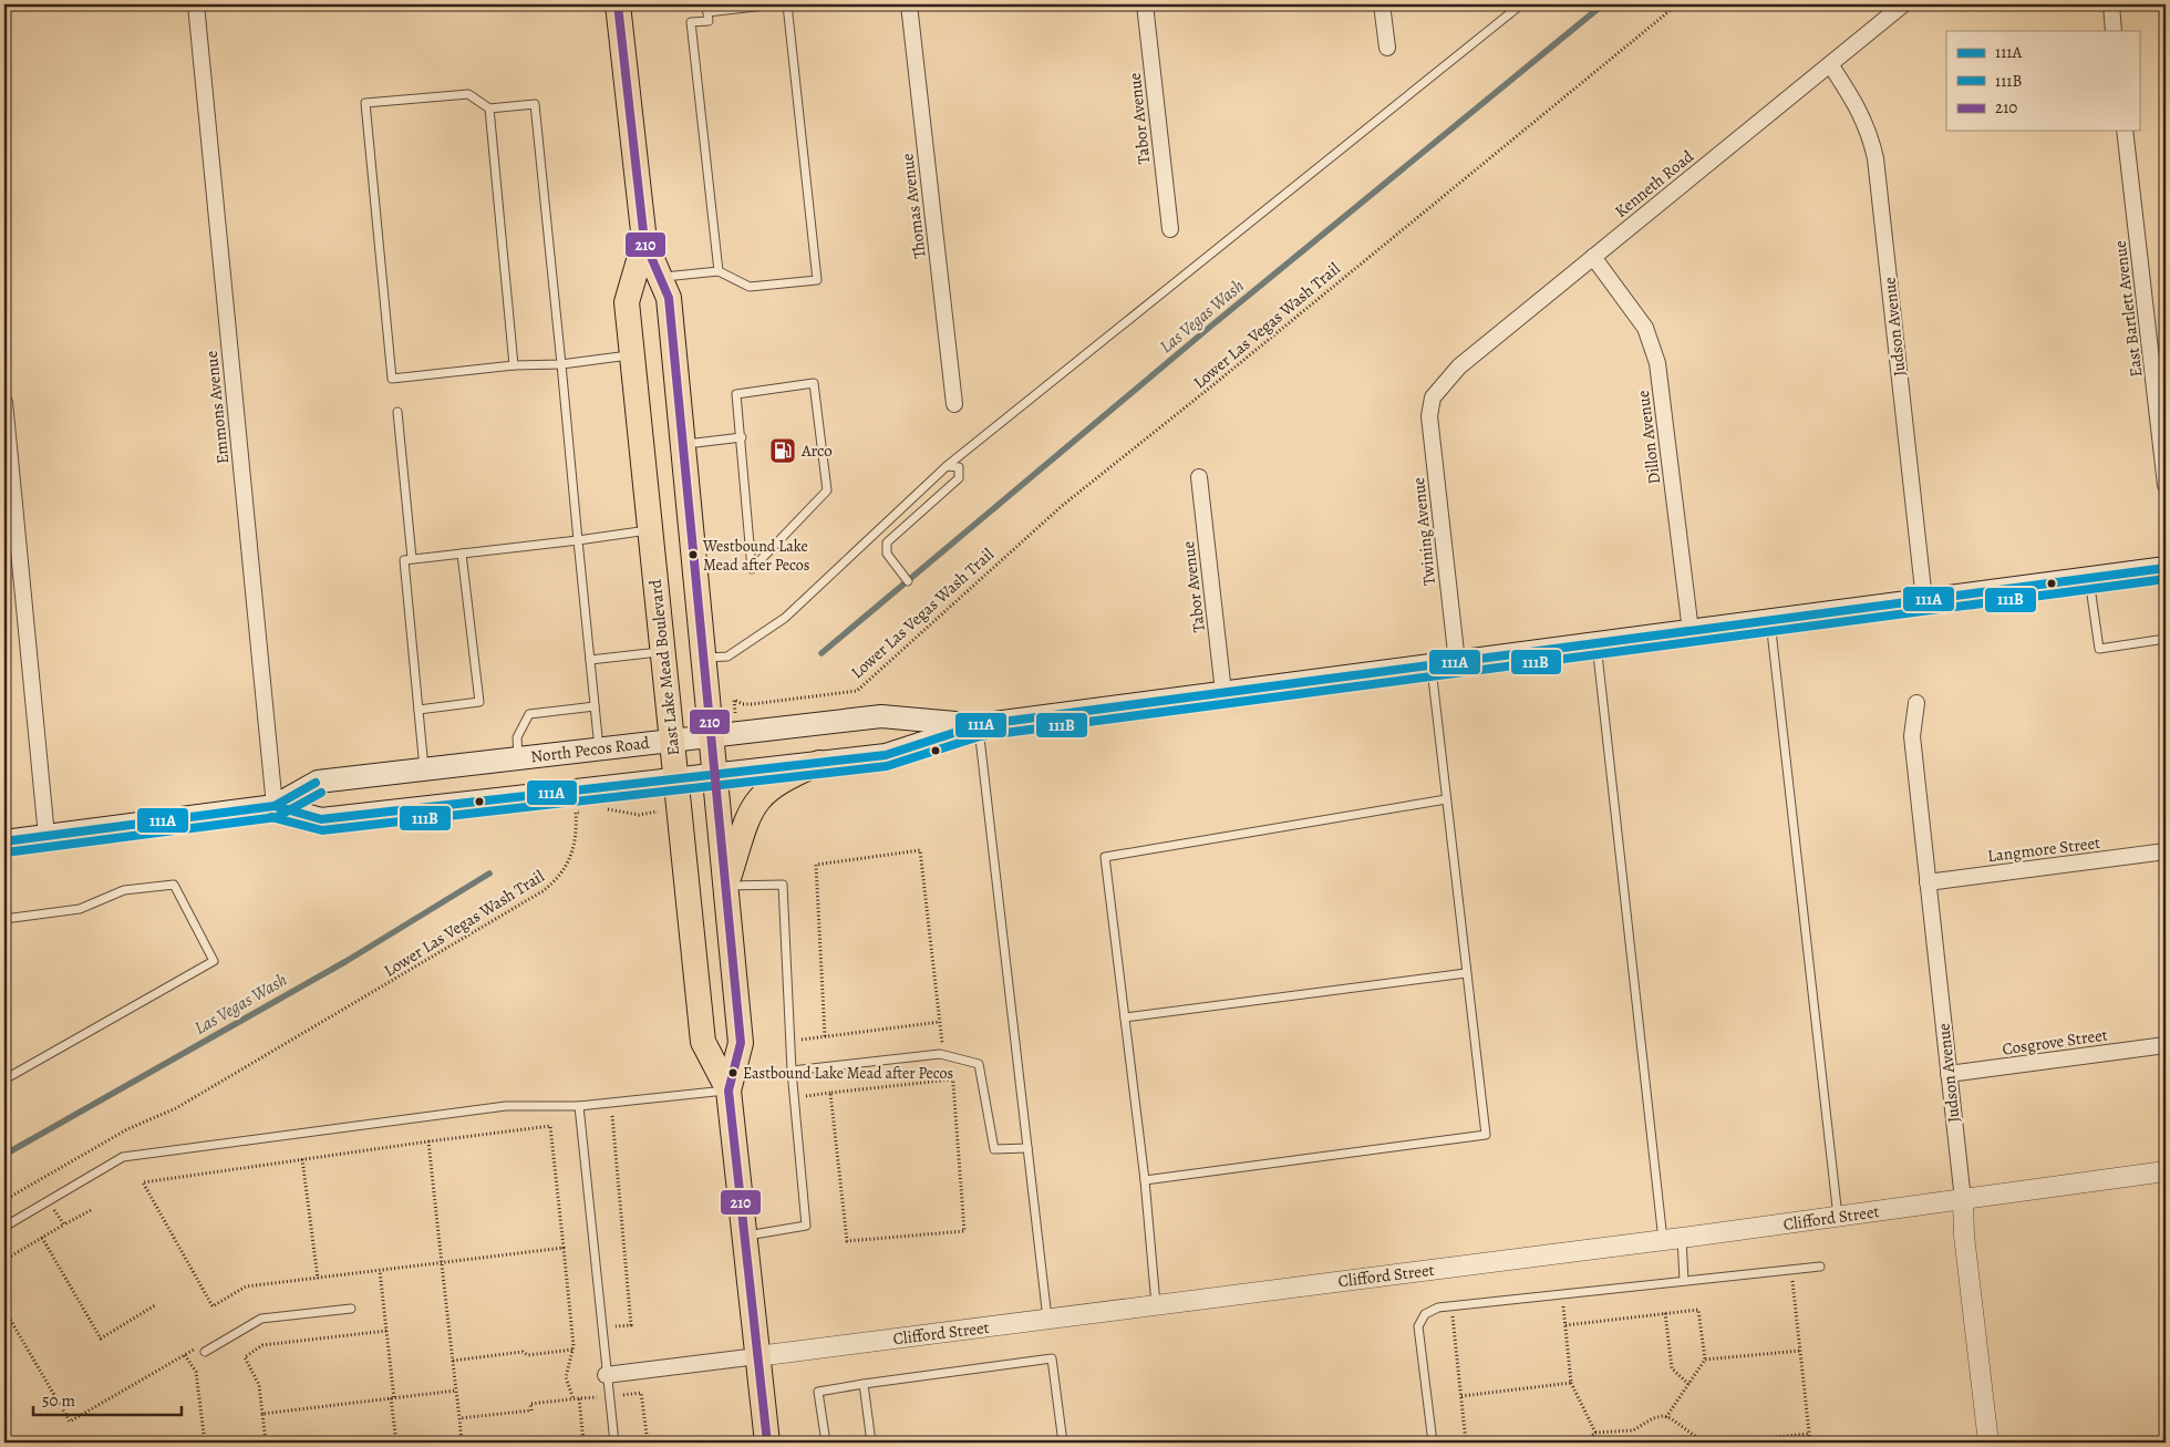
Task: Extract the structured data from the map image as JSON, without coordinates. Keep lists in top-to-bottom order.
{
  "streets": {
    "main road": ["East Lake Mead Boulevard", "North Pecos Road"],
    "street": [
      "Tabor Avenue",
      "Kenneth Road",
      "Thomas Avenue",
      "East Bartlett Avenue",
      "Judson Avenue",
      "Emmons Avenue",
      "Dillon Avenue",
      "Twining Avenue",
      "Langmore Street",
      "Cosgrove Street",
      "Clifford Street"
    ],
    "path": ["Lower Las Vegas Wash Trail"]
  },
  "crossings": [
    ["Tabor Avenue", "North Pecos Road"],
    ["Kenneth Road", "Judson Avenue"],
    ["Kenneth Road", "Dillon Avenue"],
    ["Kenneth Road", "Twining Avenue"],
    ["Lower Las Vegas Wash Trail", "North Pecos Road"],
    ["Judson Avenue", "North Pecos Road"],
    ["Judson Avenue", "Langmore Street"],
    ["Judson Avenue", "Cosgrove Street"],
    ["Judson Avenue", "Clifford Street"],
    ["Emmons Avenue", "North Pecos Road"],
    ["Dillon Avenue", "North Pecos Road"],
    ["Twining Avenue", "North Pecos Road"],
    ["East Lake Mead Boulevard", "North Pecos Road"],
    ["East Lake Mead Boulevard", "Clifford Street"]
  ],
  "water": ["Las Vegas Wash"],
  "places": {
    "fuel station": ["Arco"],
    "other": ["Westbound Lake Mead after Pecos", "Eastbound Lake Mead after Pecos"]
  },
  "lines": ["transit line 210", "transit line 111A", "transit line 111B"],
  "legend": ["111A", "111B", "210"],
  "scale_bar": "50 m"
}
